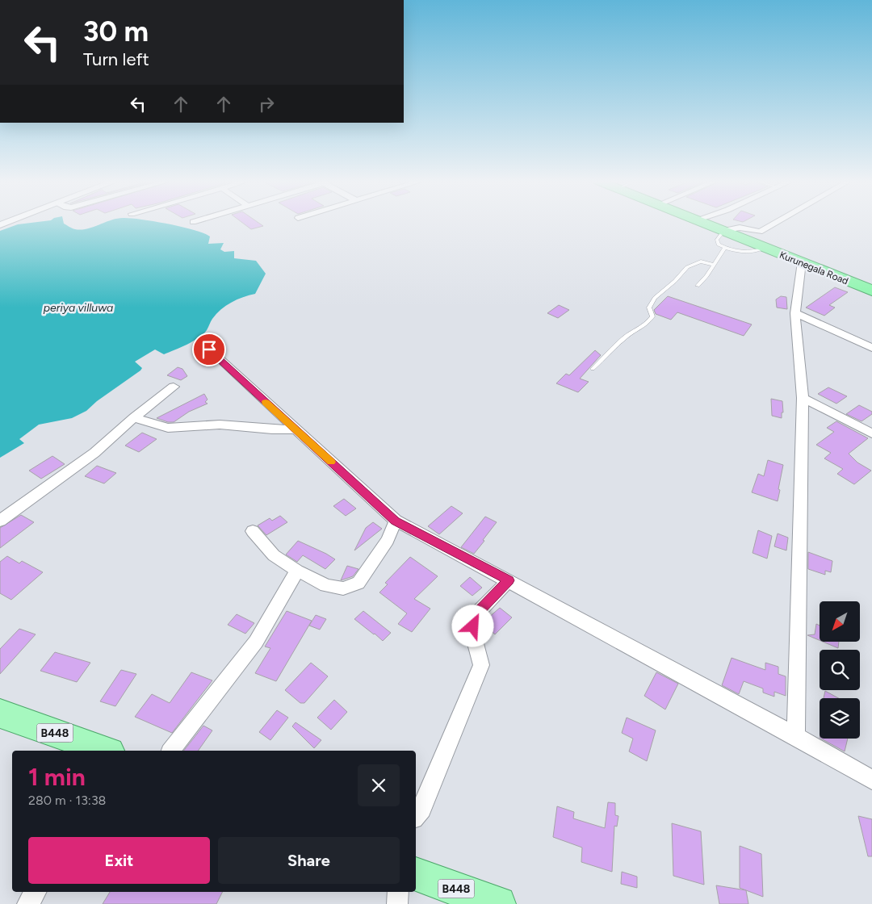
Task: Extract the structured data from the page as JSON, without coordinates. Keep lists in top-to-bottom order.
{
  "streets": {
    "highway": ["Kurunegala Road"],
    "main road": ["B448"]
  },
  "water": ["periya villuwa"],
  "north": "bottom left",
  "page": {
    "turn": ["30 m", "Turn left"],
    "heading": ["1 min", "280 m · 13:38"],
    "buttons": ["Exit", "Share"]
  }
}
